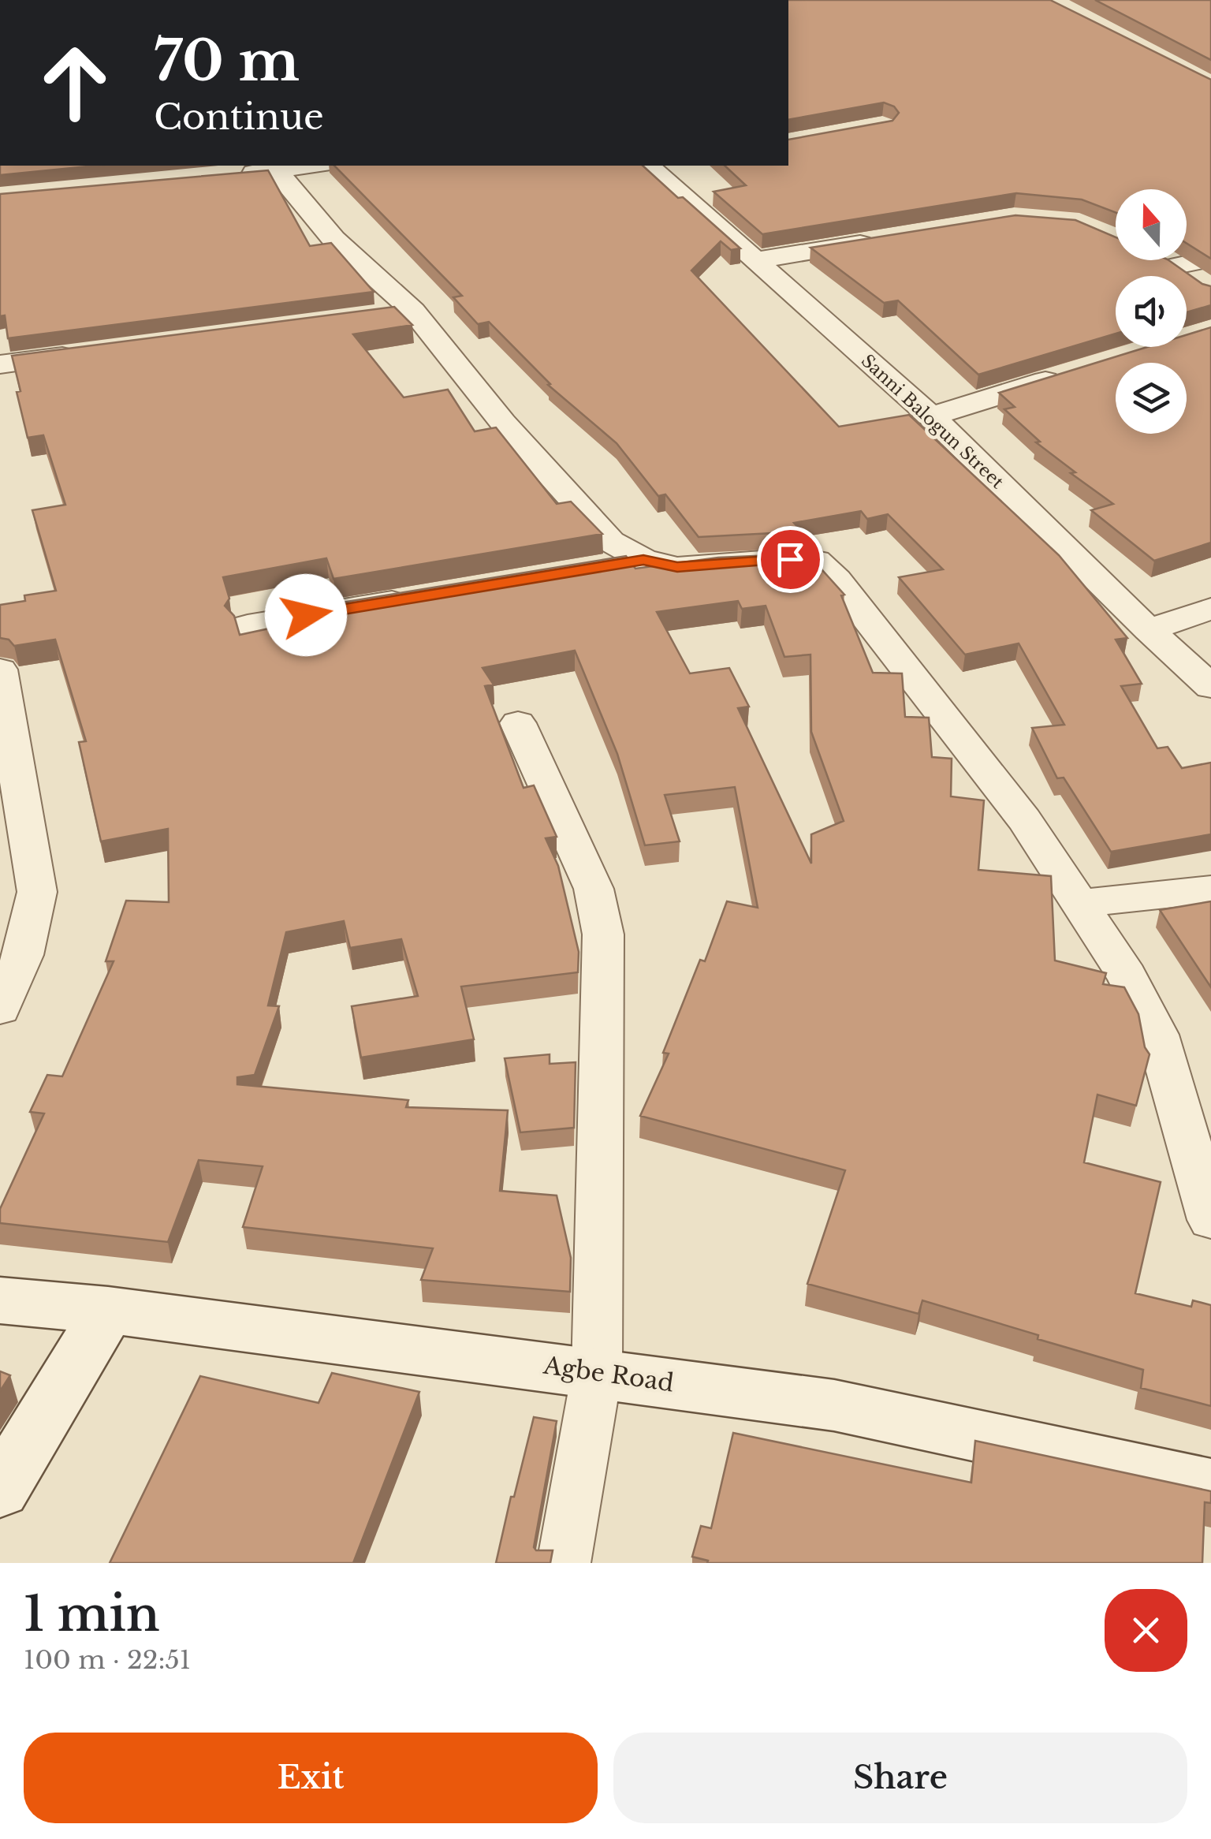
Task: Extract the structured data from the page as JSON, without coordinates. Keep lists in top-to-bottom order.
{
  "streets": {
    "street": ["Sanni Balogun Street", "Agbe Road"]
  },
  "north": "top",
  "page": {
    "turn": ["70 m", "Continue"],
    "heading": ["1 min", "100 m · 22:51"],
    "buttons": ["Exit", "Share"]
  }
}
